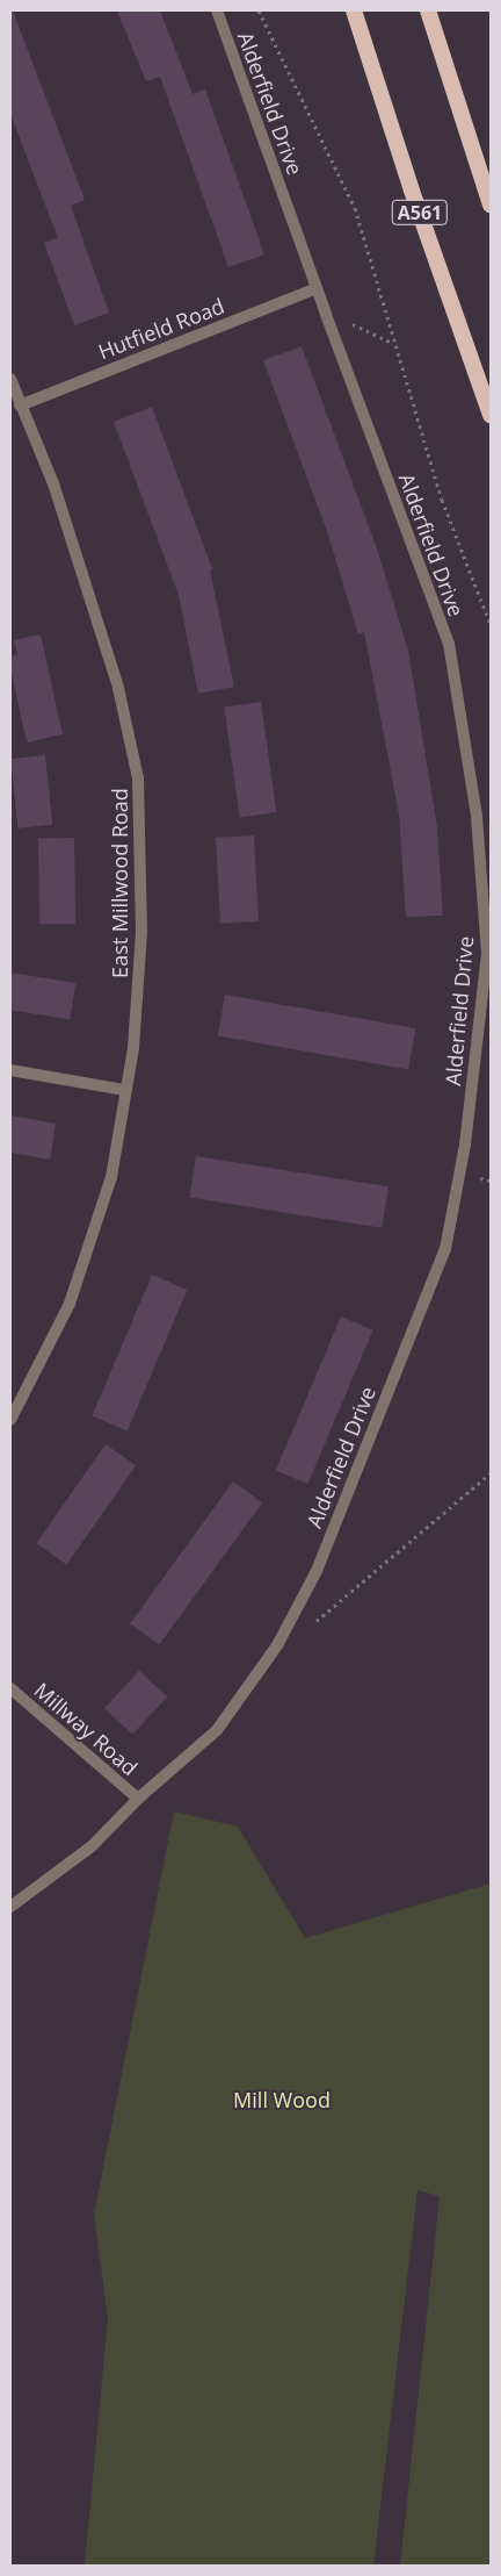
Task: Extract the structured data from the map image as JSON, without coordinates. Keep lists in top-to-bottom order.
{
  "streets": {
    "highway": ["A561"],
    "street": [
      "Alderfield Drive",
      "Hutfield Road",
      "East Millwood Road",
      "Millway Road"
    ]
  },
  "crossings": [
    ["Alderfield Drive", "Hutfield Road"],
    ["Alderfield Drive", "Millway Road"],
    ["Hutfield Road", "East Millwood Road"]
  ],
  "parks": ["Mill Wood"]
}
